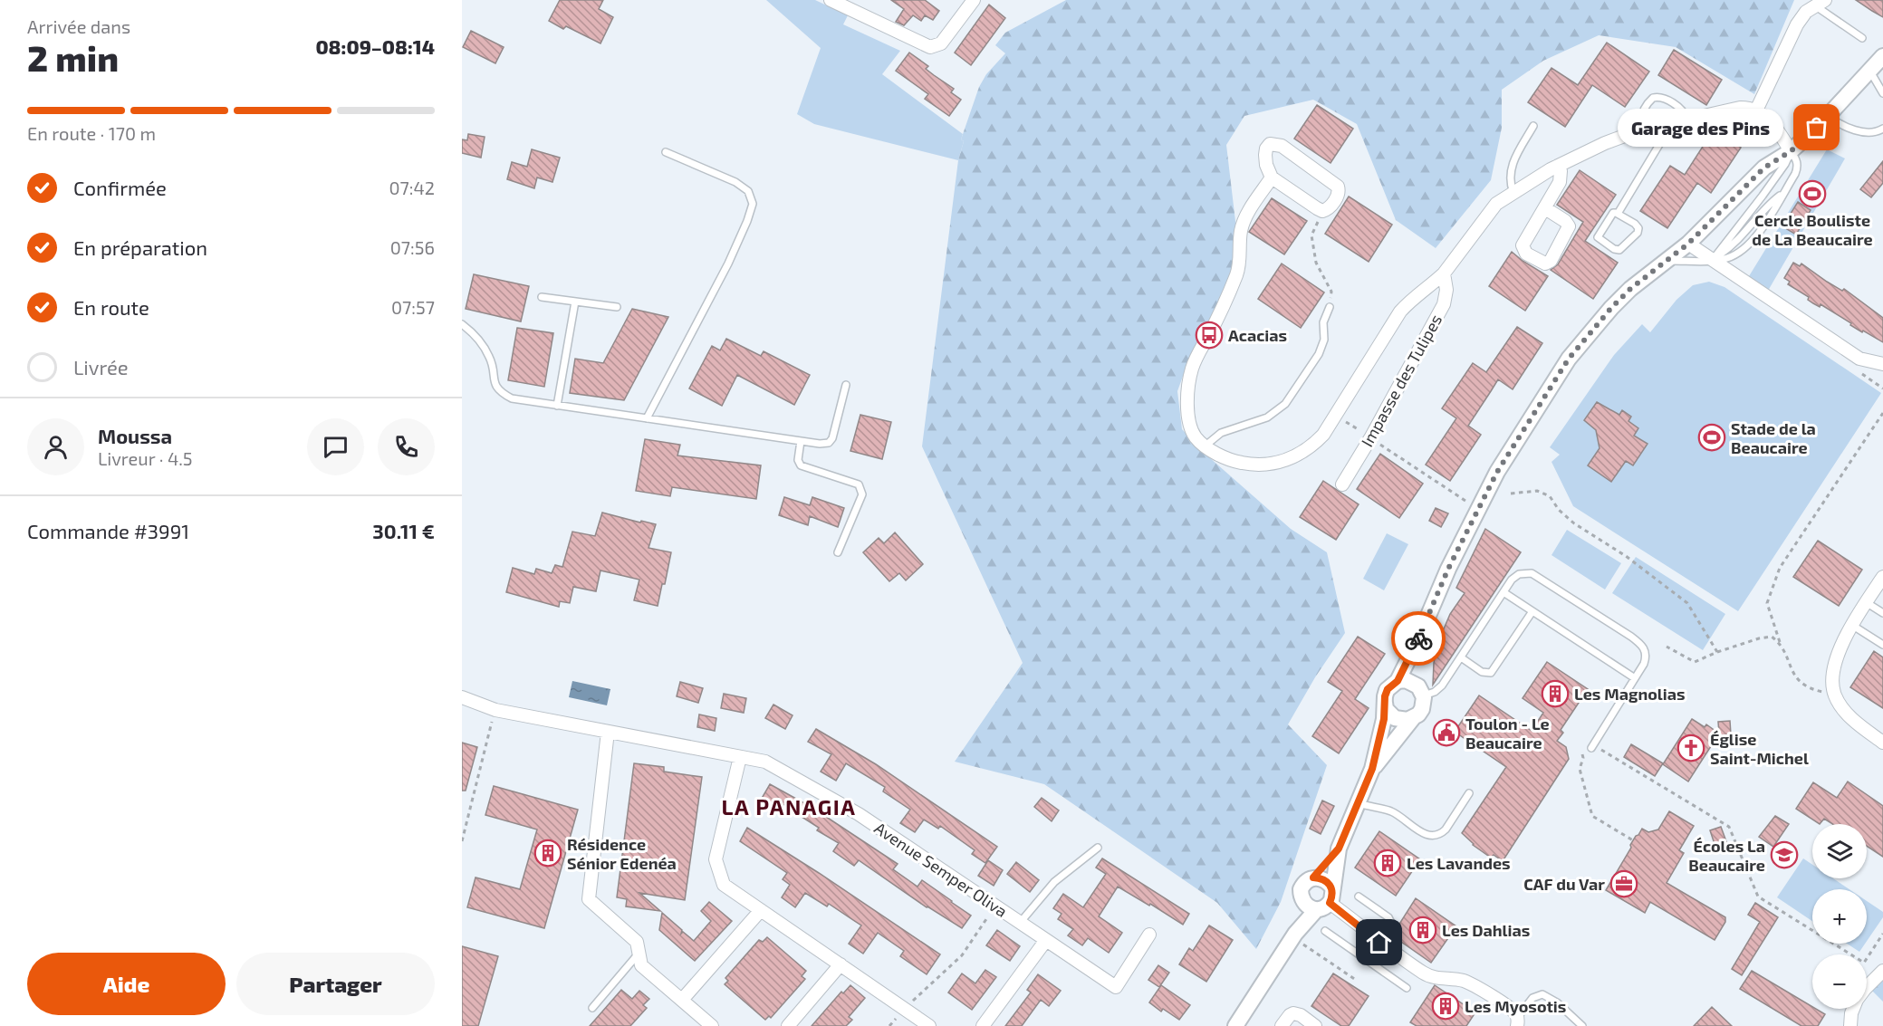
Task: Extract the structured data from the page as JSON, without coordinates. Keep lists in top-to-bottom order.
{
  "streets": {
    "street": ["Impasse des Tulipes", "Avenue Semper Oliva"]
  },
  "districts": ["LA PANAGIA"],
  "places": {
    "other": ["Garage des Pins"],
    "sports": ["Cercle Bouliste de La Beaucaire", "Stade de la Beaucaire"],
    "bus stop": ["Acacias"],
    "building": [
      "Les Magnolias",
      "Résidence Sénior Edenéa",
      "Les Lavandes",
      "Les Dahlias",
      "Les Myosotis"
    ],
    "public building": ["Toulon - Le Beaucaire"],
    "church": ["Église Saint-Michel"],
    "school or university": ["Écoles La Beaucaire"],
    "office": ["CAF du Var"]
  },
  "page": {
    "heading": ["2 min", "Arrivée dans", "08:09–08:14"],
    "panel": [
      "Moussa",
      "Livreur · 4.5",
      "Commande #3991",
      "30.11 €"
    ],
    "bar": "En route · 170 m",
    "bubble": "Garage des Pins",
    "list": [
      ["Confirmée", "07:42"],
      ["En préparation", "07:56"],
      ["En route", "07:57"],
      "Livrée"
    ],
    "map_buttons": ["+", "−"],
    "buttons": ["Aide", "Partager"]
  }
}
